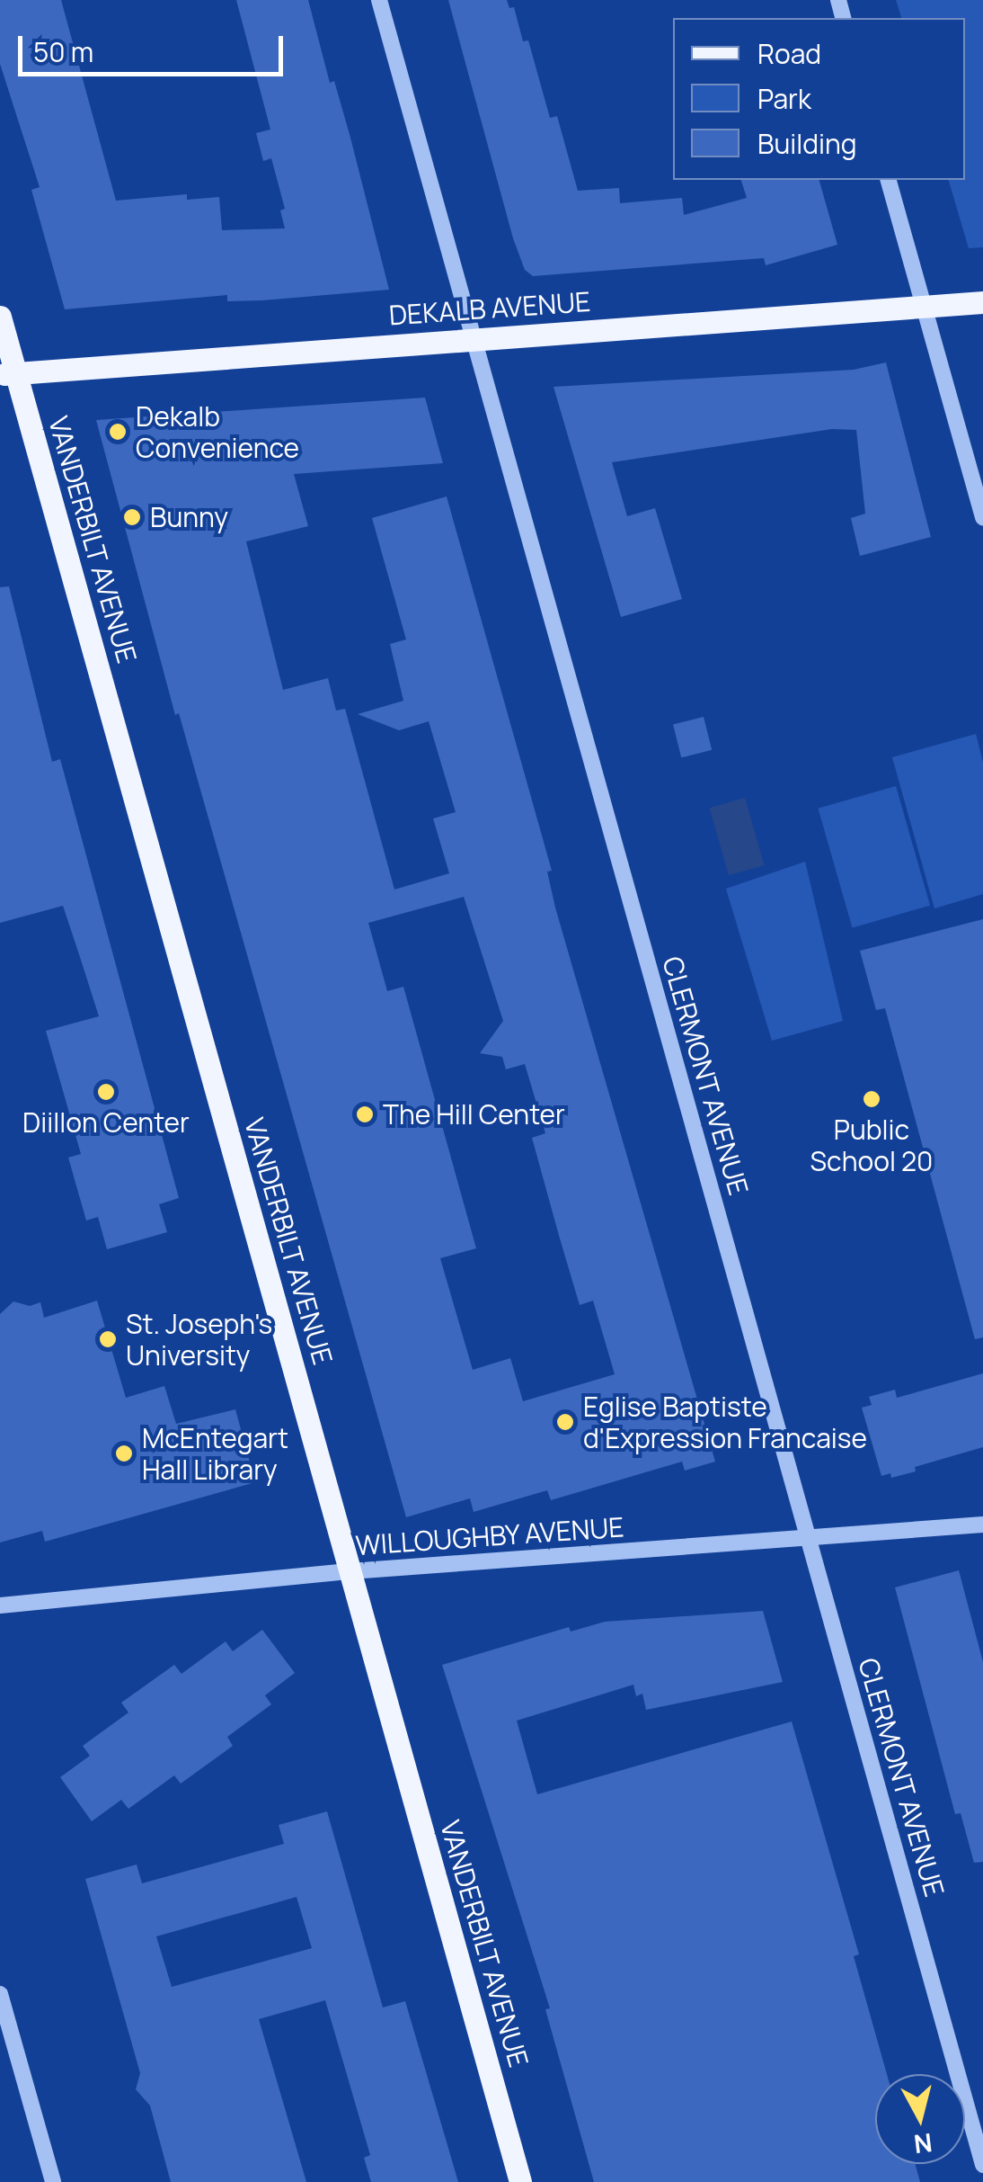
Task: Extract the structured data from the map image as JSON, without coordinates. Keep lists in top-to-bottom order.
{
  "streets": {
    "main road": ["DEKALB AVENUE", "VANDERBILT AVENUE"],
    "street": ["CLERMONT AVENUE", "WILLOUGHBY AVENUE"]
  },
  "crossings": [
    ["DEKALB AVENUE", "VANDERBILT AVENUE"],
    ["DEKALB AVENUE", "CLERMONT AVENUE"],
    ["VANDERBILT AVENUE", "WILLOUGHBY AVENUE"],
    ["CLERMONT AVENUE", "WILLOUGHBY AVENUE"]
  ],
  "places": [
    "Dekalb Convenience",
    "Bunny",
    "Diillon Center",
    "Public School 20",
    "The Hill Center",
    "St. Joseph's University",
    "Eglise Baptiste d'Expression Francaise",
    "McEntegart Hall Library"
  ],
  "legend": ["Road", "Park", "Building"],
  "scale_bar": "50 m",
  "north": "bottom"
}
